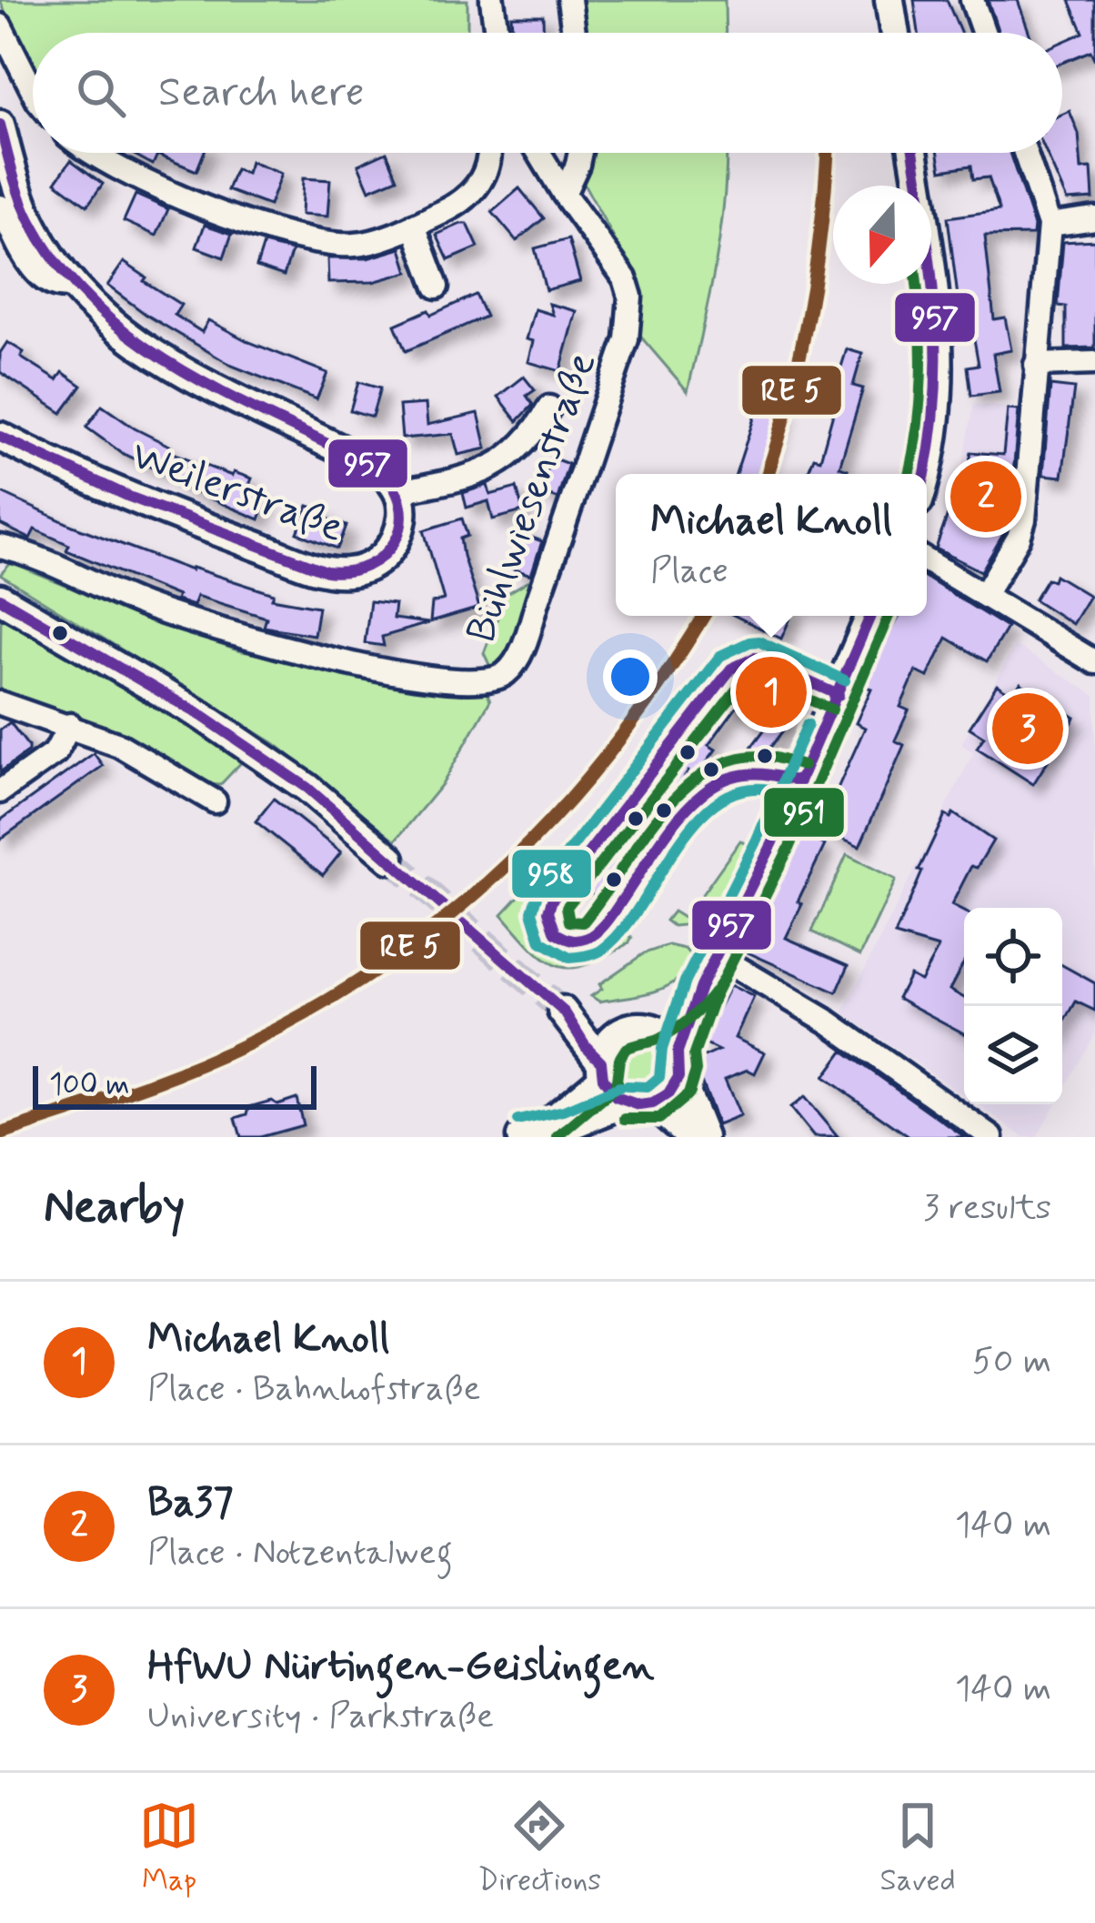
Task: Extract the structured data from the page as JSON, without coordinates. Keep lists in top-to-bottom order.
{
  "streets": {
    "street": ["Weilerstraße", "Bühlwiesenstraße"]
  },
  "lines": ["transit line 957", "transit line 951", "transit line 958"],
  "scale_bar": "100 m",
  "north": "bottom",
  "page": {
    "search": "Search here",
    "pins": ["2", "1", "3"],
    "popup": ["Michael Knoll", "Place"],
    "scale": "100 m",
    "heading": ["Nearby", "3 results"],
    "list": [
      {
        "mark": "1",
        "name": "Michael Knoll",
        "note": "Place · Bahnhofstraße",
        "value": "50 m"
      },
      {
        "mark": "2",
        "name": "Ba37",
        "note": "Place · Notzentalweg",
        "value": "140 m"
      },
      {
        "mark": "3",
        "name": "HfWU Nürtingen-Geislingen",
        "note": "University · Parkstraße",
        "value": "140 m"
      }
    ],
    "nav": ["Map", "Directions", "Saved"]
  }
}
